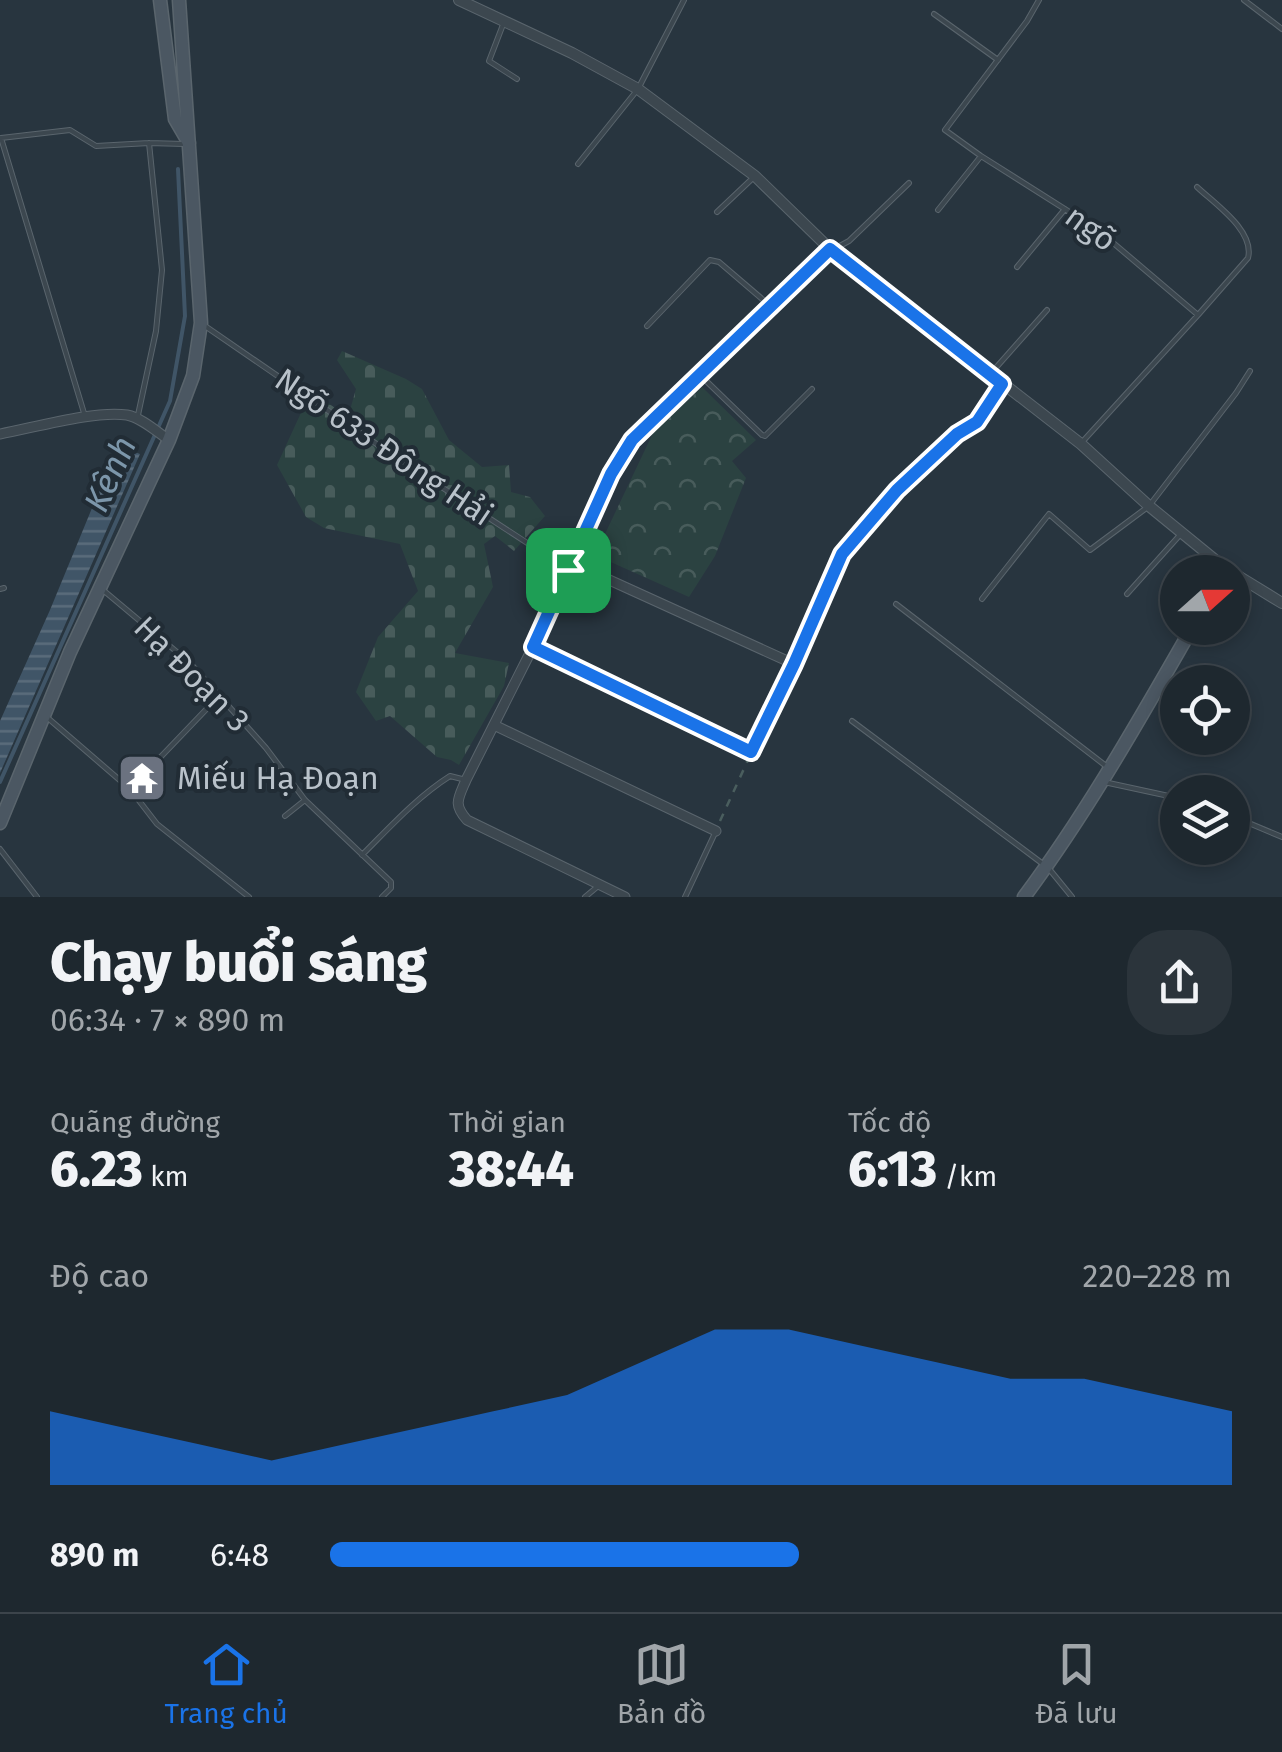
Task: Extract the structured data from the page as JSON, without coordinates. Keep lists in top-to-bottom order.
{
  "streets": {
    "lane": ["ngõ", "Ngõ 633 Đông Hải", "Hạ Đoạn 3"]
  },
  "water": ["Kênh"],
  "places": {
    "temple": ["Miếu Hạ Đoạn"]
  },
  "north": "right",
  "page": {
    "heading": ["Chạy buổi sáng", "06:34 · 7 × 890 m"],
    "stats": [
      ["Quãng đường", "6.23 km"],
      ["Thời gian", "38:44"],
      ["Tốc độ", "6:13 /km"]
    ],
    "chart": ["Độ cao", "220–228 m"],
    "list": [
      {
        "name": "890 m",
        "note": "6:48"
      }
    ],
    "tabs": ["Trang chủ", "Bản đồ", "Đã lưu"]
  }
}
